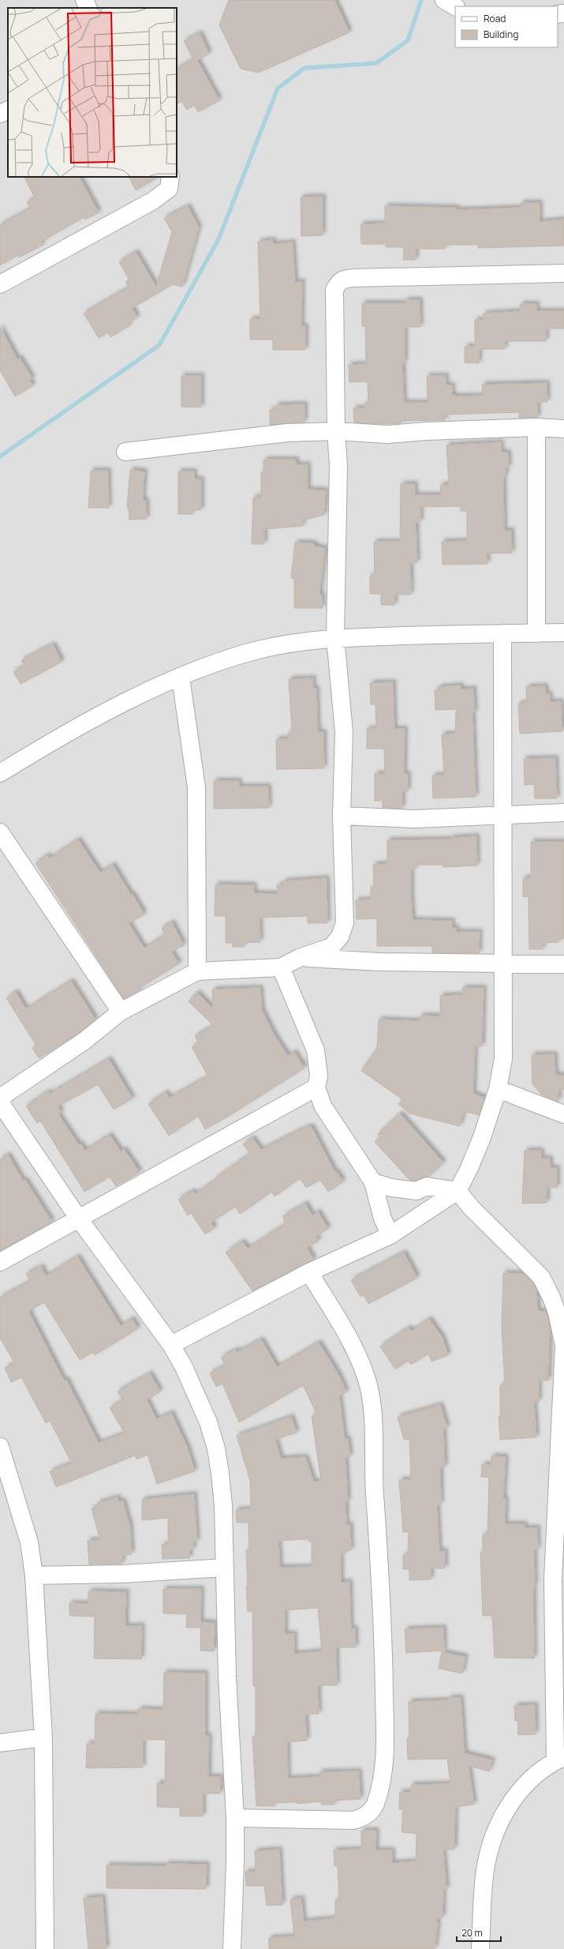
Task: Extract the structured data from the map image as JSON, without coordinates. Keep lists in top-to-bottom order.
{
  "legend": ["Road", "Building"],
  "scale_bar": "20 m"
}
